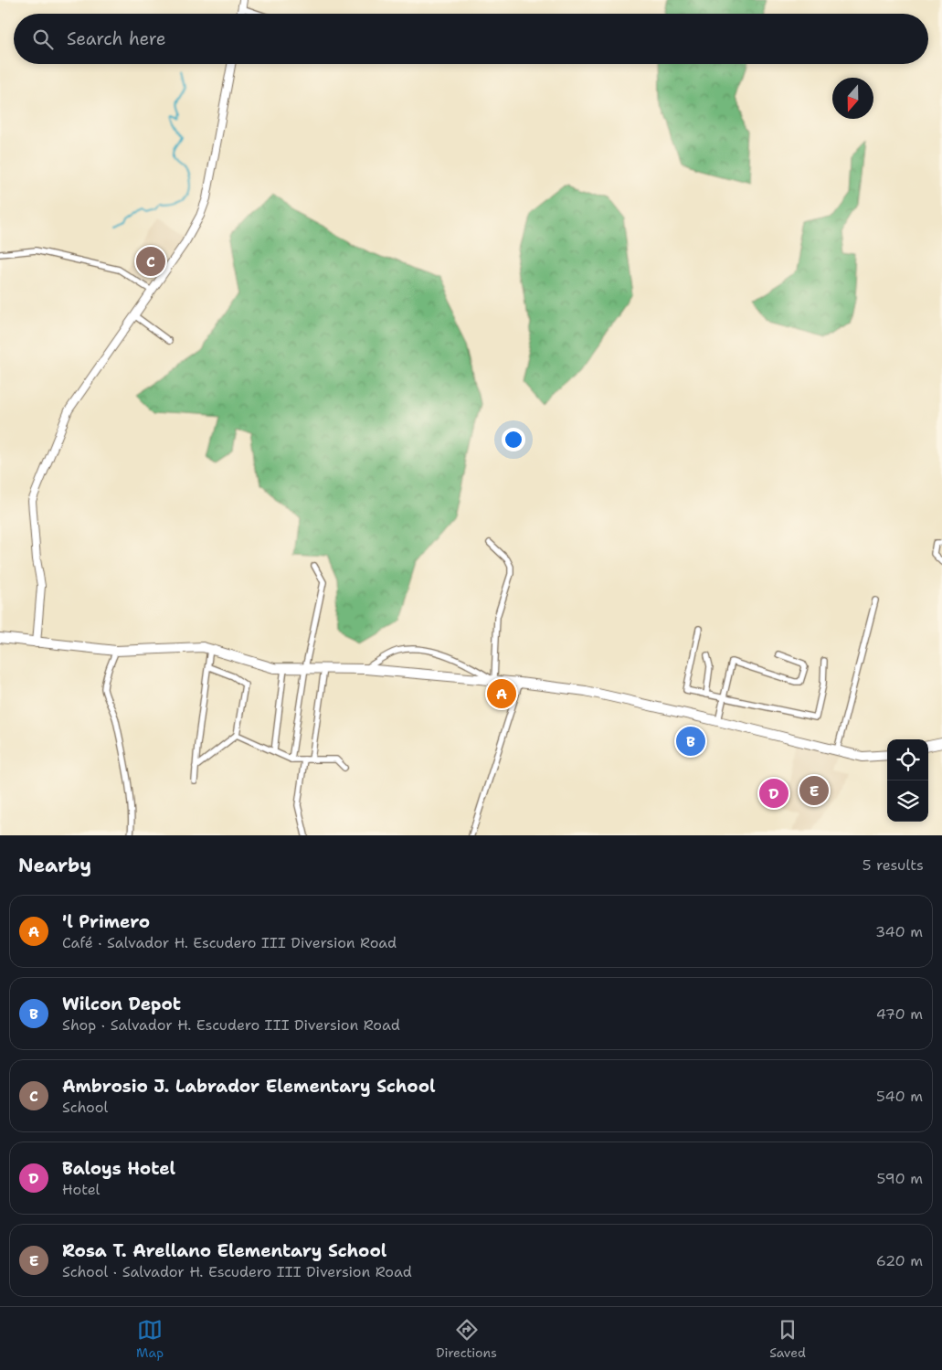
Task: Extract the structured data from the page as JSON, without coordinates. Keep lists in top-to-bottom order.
{
  "north": "bottom",
  "page": {
    "search": "Search here",
    "pins": [
      "C",
      "A",
      "B",
      "E",
      "D"
    ],
    "heading": ["Nearby", "5 results"],
    "list": [
      {
        "mark": "A",
        "name": "'l Primero",
        "note": "Café · Salvador H. Escudero III Diversion Road",
        "value": "340 m"
      },
      {
        "mark": "B",
        "name": "Wilcon Depot",
        "note": "Shop · Salvador H. Escudero III Diversion Road",
        "value": "470 m"
      },
      {
        "mark": "C",
        "name": "Ambrosio J. Labrador Elementary School",
        "note": "School",
        "value": "540 m"
      },
      {
        "mark": "D",
        "name": "Baloys Hotel",
        "note": "Hotel",
        "value": "590 m"
      },
      {
        "mark": "E",
        "name": "Rosa T. Arellano Elementary School",
        "note": "School · Salvador H. Escudero III Diversion Road",
        "value": "620 m"
      }
    ],
    "nav": ["Map", "Directions", "Saved"]
  }
}
